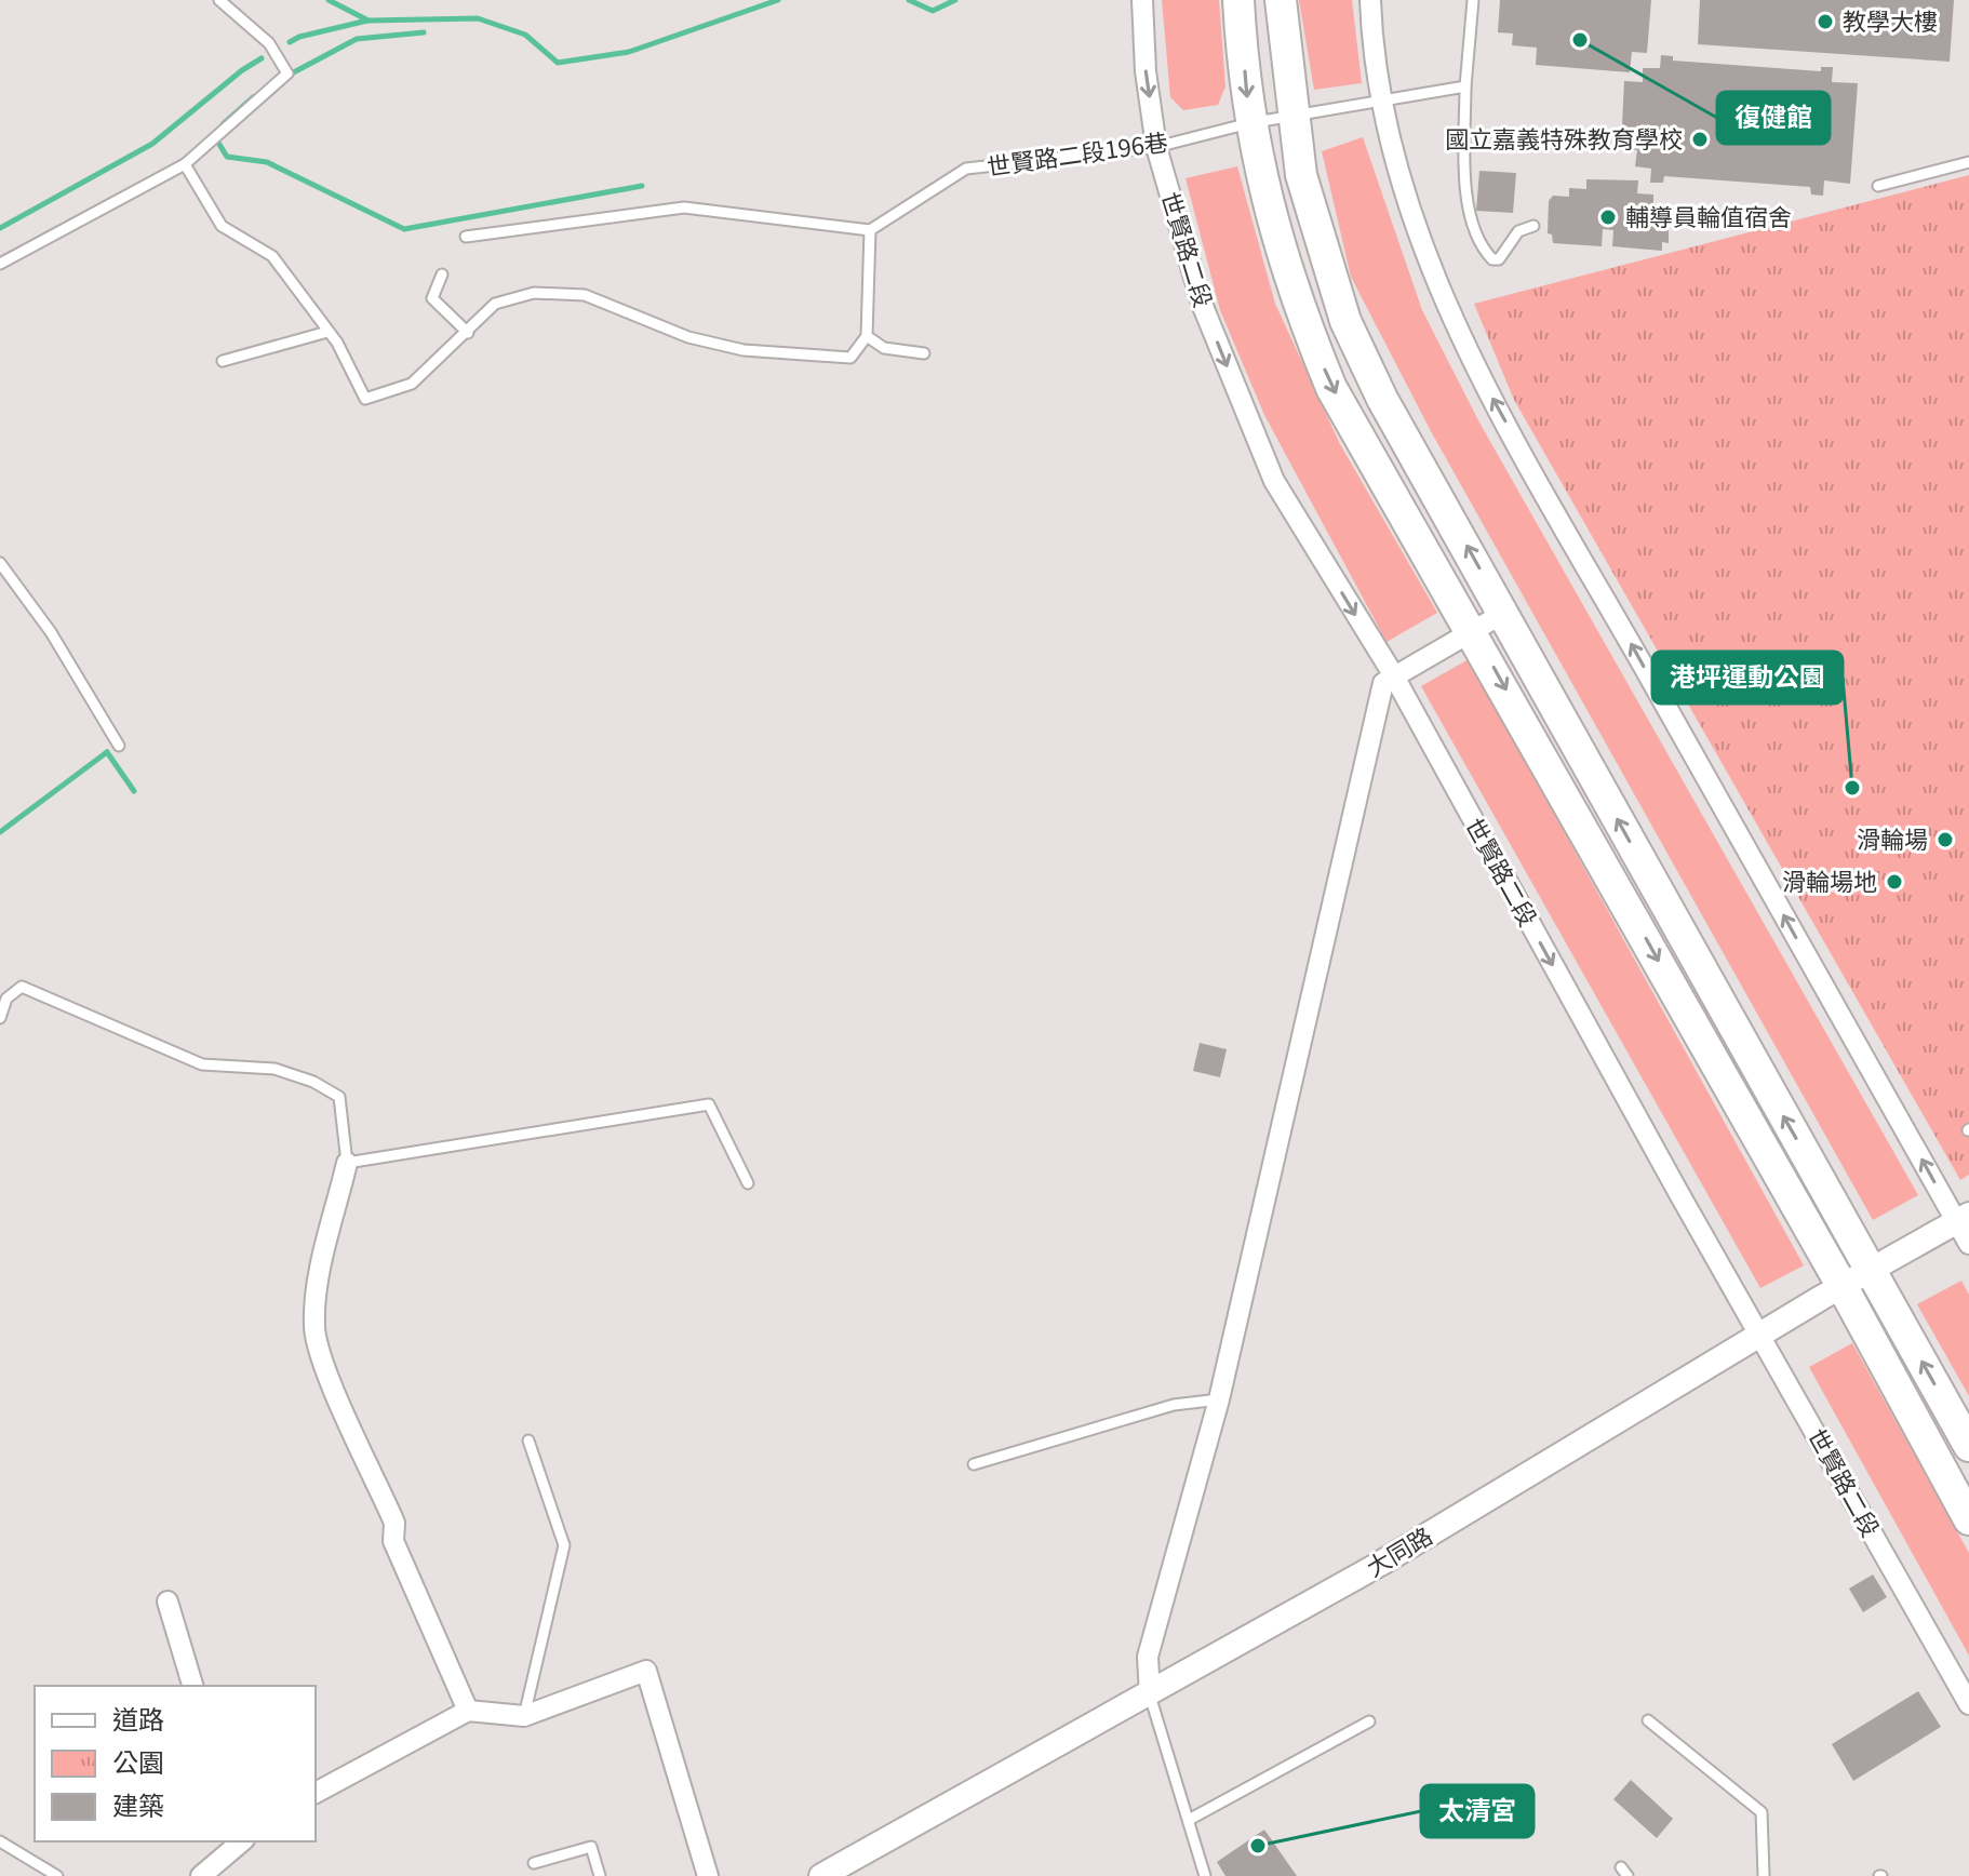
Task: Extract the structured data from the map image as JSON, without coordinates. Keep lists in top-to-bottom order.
{
  "streets": {
    "street": ["世賢路二段", "大同路"],
    "lane": ["世賢路二段196巷"]
  },
  "crossings": [
    ["世賢路二段196巷", "世賢路二段"],
    ["世賢路二段", "大同路"]
  ],
  "one_way": ["世賢路二段"],
  "places": [
    "教學大樓",
    "復健館",
    "國立嘉義特殊教育學校",
    "輔導員輪值宿舍",
    "港坪運動公園",
    "滑輪場",
    "滑輪場地",
    "太清宮"
  ],
  "legend": ["道路", "公園", "建築"]
}
